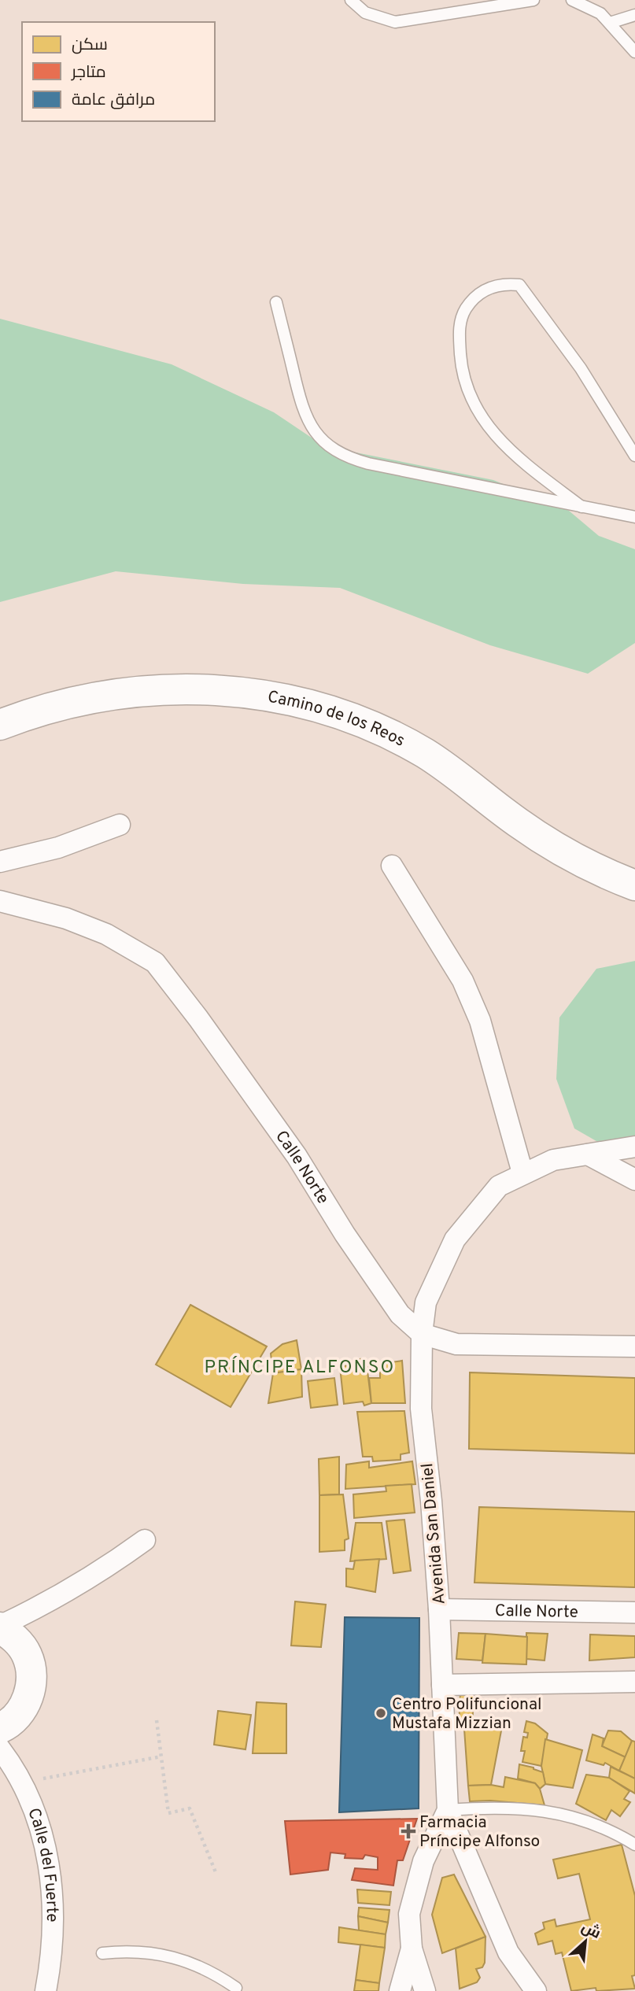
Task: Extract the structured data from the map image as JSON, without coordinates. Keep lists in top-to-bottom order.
{
  "streets": {
    "street": [
      "Camino de los Reos",
      "Calle Norte",
      "Avenida San Daniel",
      "Calle del Fuerte"
    ]
  },
  "crossings": [
    ["Calle Norte", "Avenida San Daniel"]
  ],
  "districts": ["PRÍNCIPE ALFONSO"],
  "places": {
    "other": ["Centro Polifuncional Mustafa Mizzian"],
    "health": ["Farmacia Príncipe Alfonso"]
  },
  "legend": ["سكن", "متاجر", "مرافق عامة"],
  "north": "top right"
}
